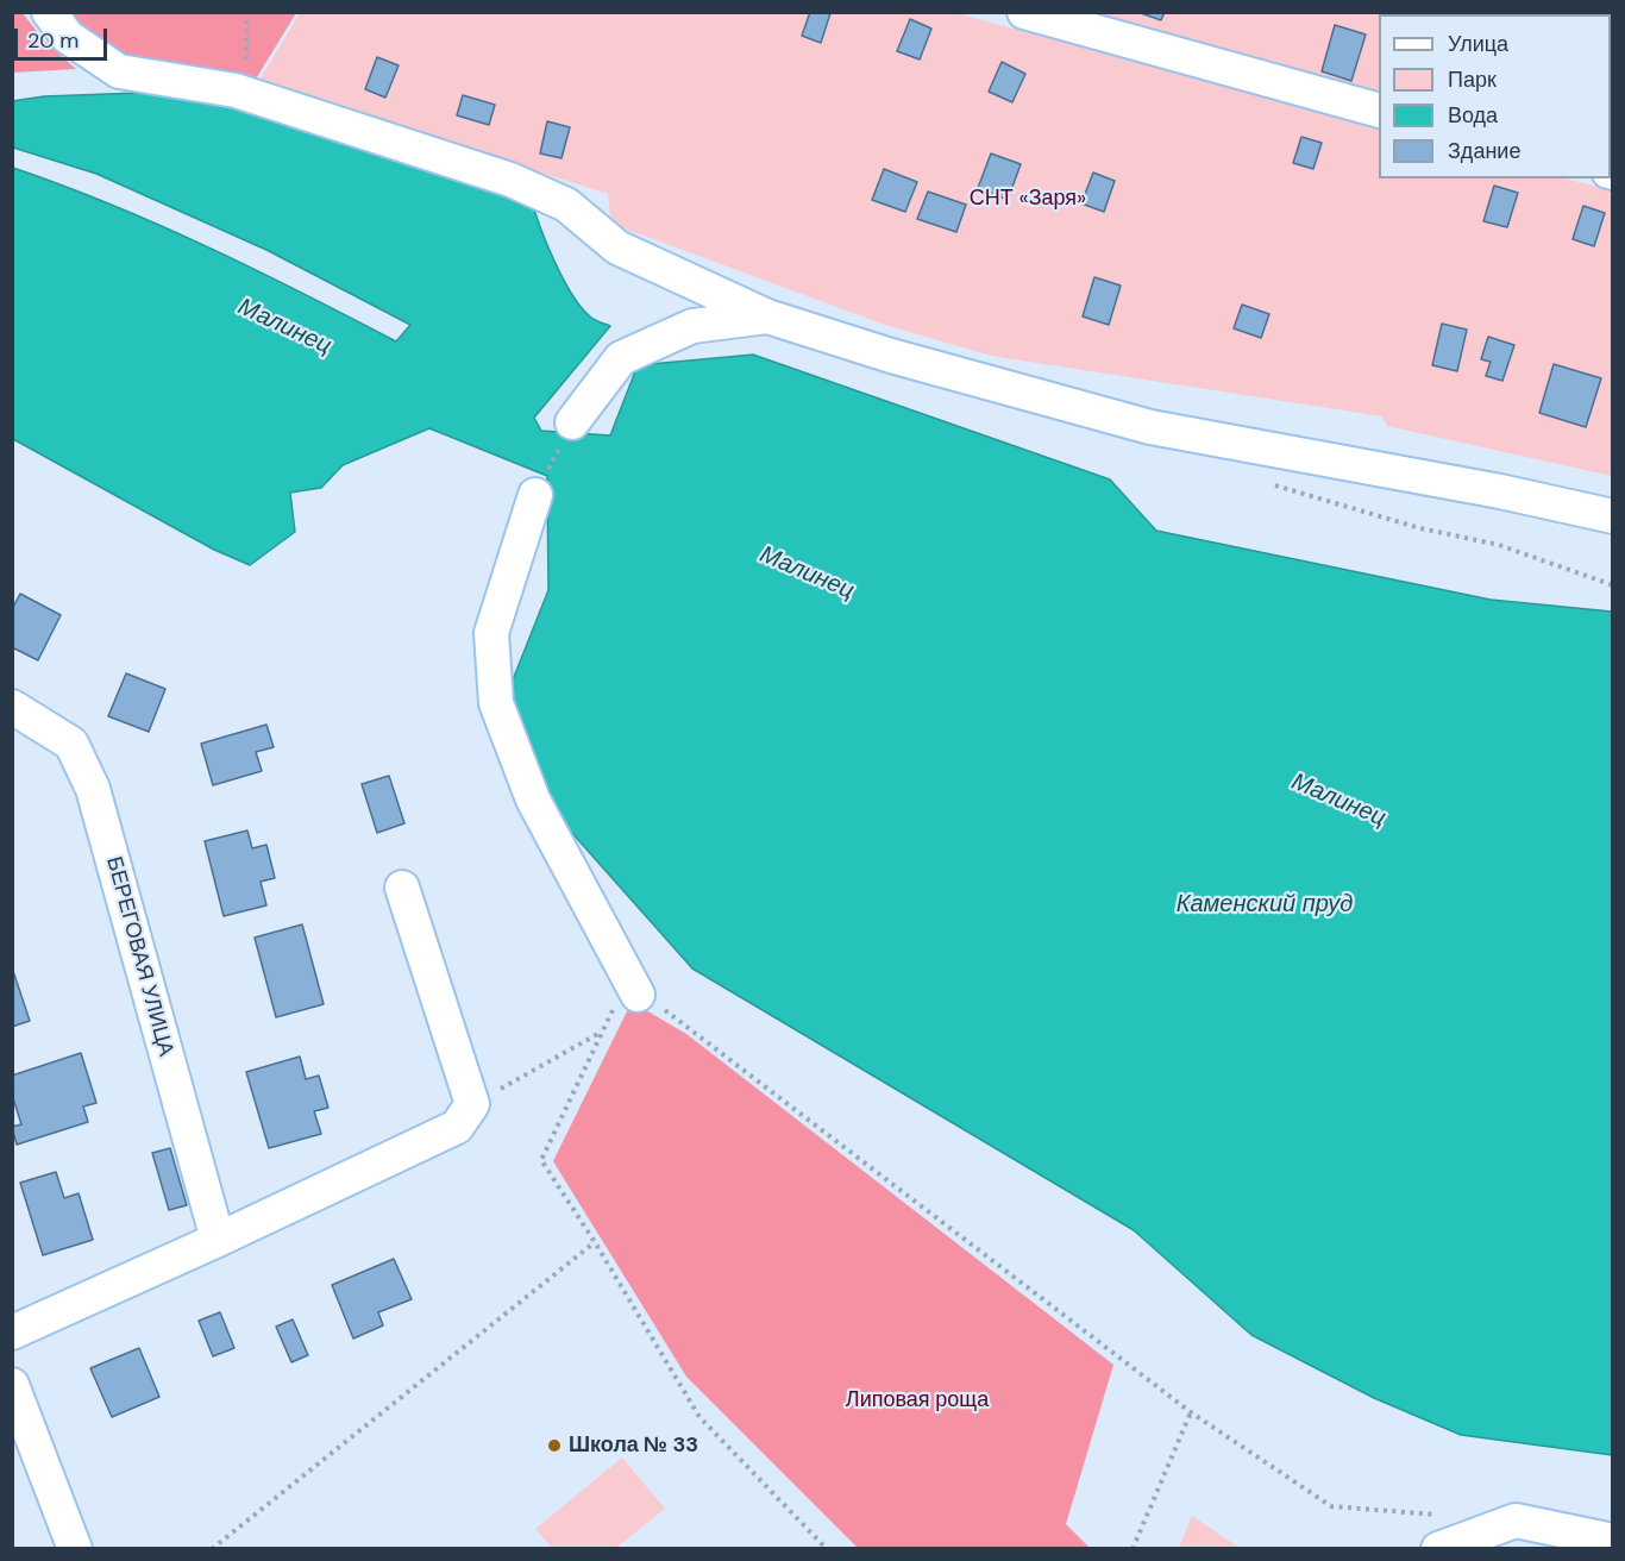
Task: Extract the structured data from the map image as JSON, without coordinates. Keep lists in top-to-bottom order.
{
  "streets": {
    "street": ["БЕРЕГОВАЯ УЛИЦА"]
  },
  "water": ["Малинец", "Каменский пруд"],
  "parks": ["СНТ «Заря»", "Липовая роща"],
  "places": ["Школа № 33"],
  "legend": [
    "Улица",
    "Парк",
    "Вода",
    "Здание"
  ],
  "scale_bar": "20 m"
}
